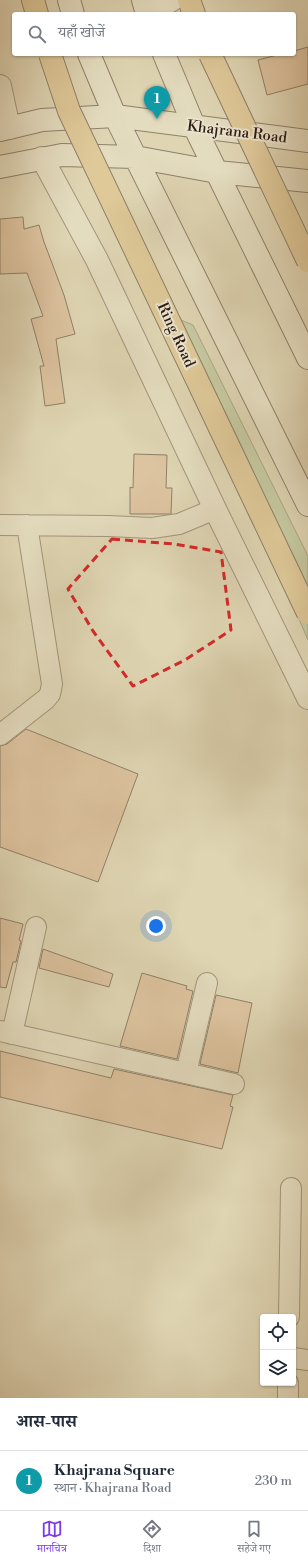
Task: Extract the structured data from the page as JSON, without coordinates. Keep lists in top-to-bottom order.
{
  "streets": {
    "main road": ["Khajrana Road", "Ring Road"]
  },
  "page": {
    "search": "यहाँ खोजें",
    "pins": "1",
    "heading": "आस-पास",
    "list": [
      {
        "mark": "1",
        "name": "Khajrana Square",
        "note": "स्थान · Khajrana Road",
        "value": "230 m"
      }
    ],
    "nav": ["मानचित्र", "दिशा", "सहेजे गए"]
  }
}
